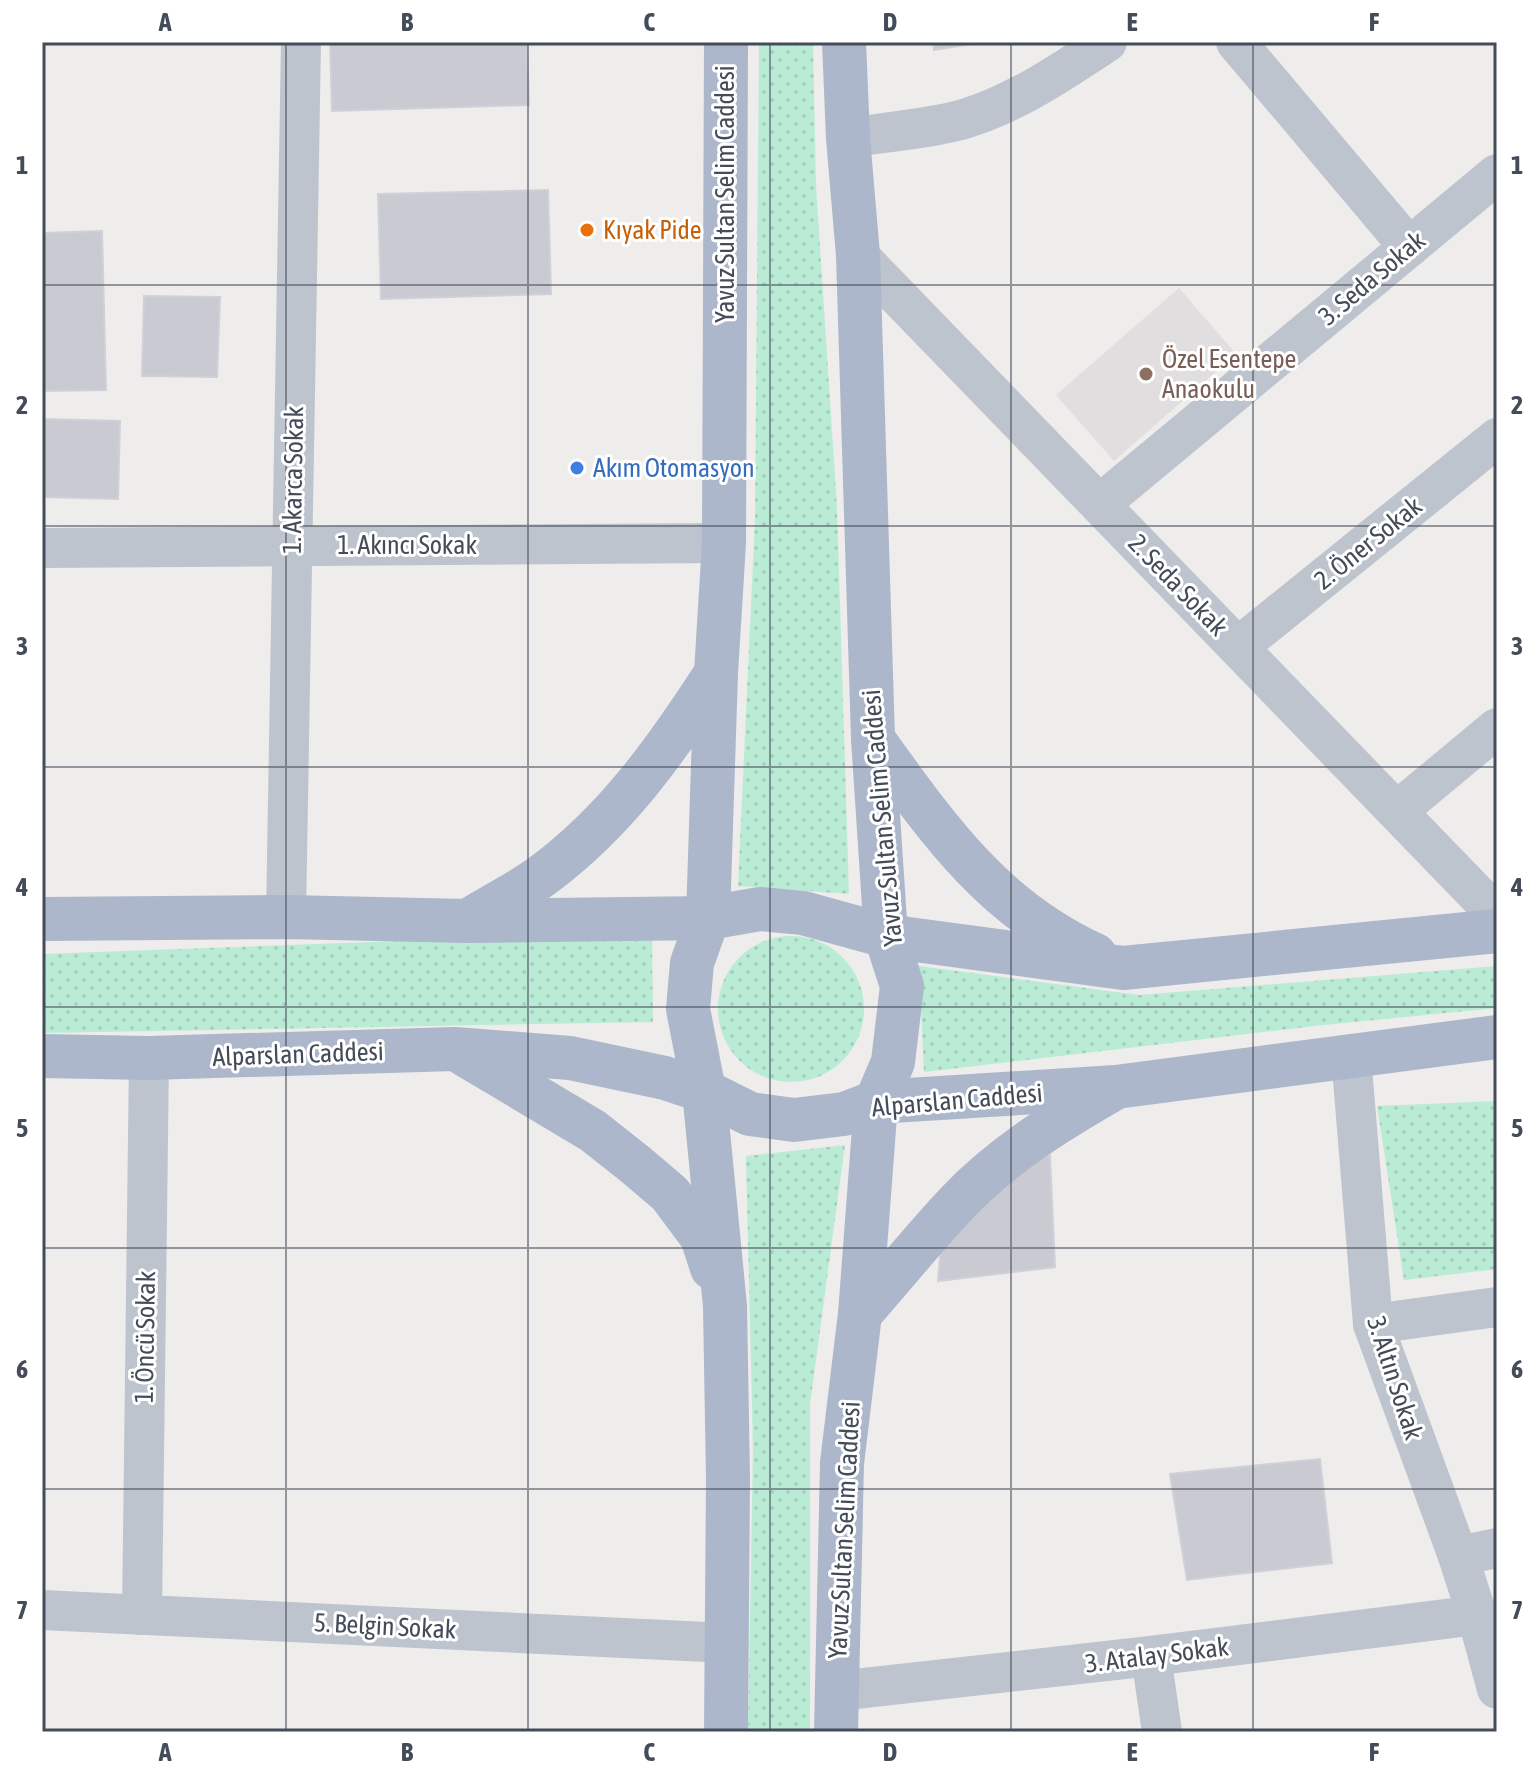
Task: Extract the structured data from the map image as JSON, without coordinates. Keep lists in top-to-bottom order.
{
  "streets": {
    "main road": ["Yavuz Sultan Selim Caddesi", "Alparslan Caddesi"],
    "street": [
      "3. Seda Sokak",
      "1. Akarca Sokak",
      "2. Öner Sokak",
      "1. Akıncı Sokak",
      "2. Seda Sokak",
      "1. Öncü Sokak",
      "3. Altın Sokak",
      "5. Belgin Sokak",
      "3. Atalay Sokak"
    ]
  },
  "crossings": [
    ["Yavuz Sultan Selim Caddesi", "1. Akıncı Sokak"],
    ["Yavuz Sultan Selim Caddesi", "2. Seda Sokak"],
    ["Yavuz Sultan Selim Caddesi", "Alparslan Caddesi"],
    ["Yavuz Sultan Selim Caddesi", "5. Belgin Sokak"],
    ["Yavuz Sultan Selim Caddesi", "3. Atalay Sokak"],
    ["3. Seda Sokak", "2. Seda Sokak"],
    ["1. Akarca Sokak", "1. Akıncı Sokak"],
    ["2. Öner Sokak", "2. Seda Sokak"],
    ["Alparslan Caddesi", "1. Öncü Sokak"],
    ["Alparslan Caddesi", "3. Altın Sokak"],
    ["1. Öncü Sokak", "5. Belgin Sokak"],
    ["3. Altın Sokak", "3. Atalay Sokak"]
  ],
  "places": ["Kıyak Pide", "Özel Esentepe Anaokulu", "Akım Otomasyon"],
  "grid": {
    "columns": [
      "A",
      "B",
      "C",
      "D",
      "E",
      "F"
    ],
    "rows": [
      "1",
      "2",
      "3",
      "4",
      "5",
      "6",
      "7"
    ]
  }
}
